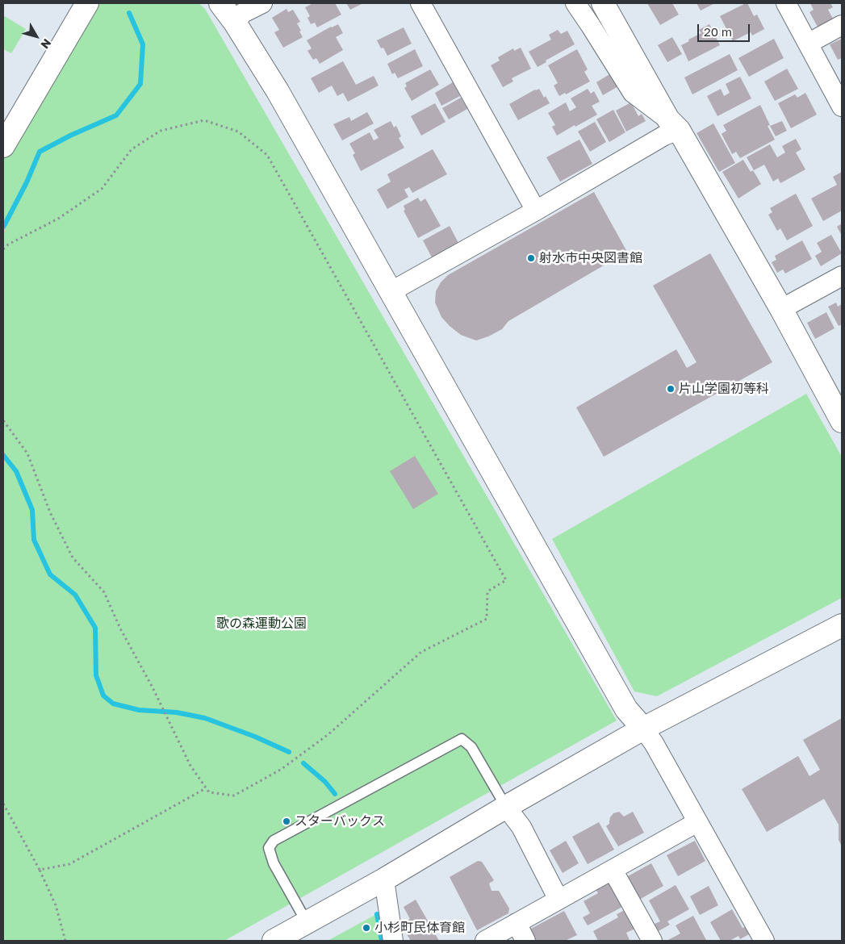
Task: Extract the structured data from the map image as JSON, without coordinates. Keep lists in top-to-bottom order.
{
  "parks": ["歌の森運動公園"],
  "places": [
    "射水市中央図書館",
    "片山学園初等科",
    "スターバックス",
    "小杉町民体育館"
  ],
  "scale_bar": "20 m",
  "north": "bottom right"
}
